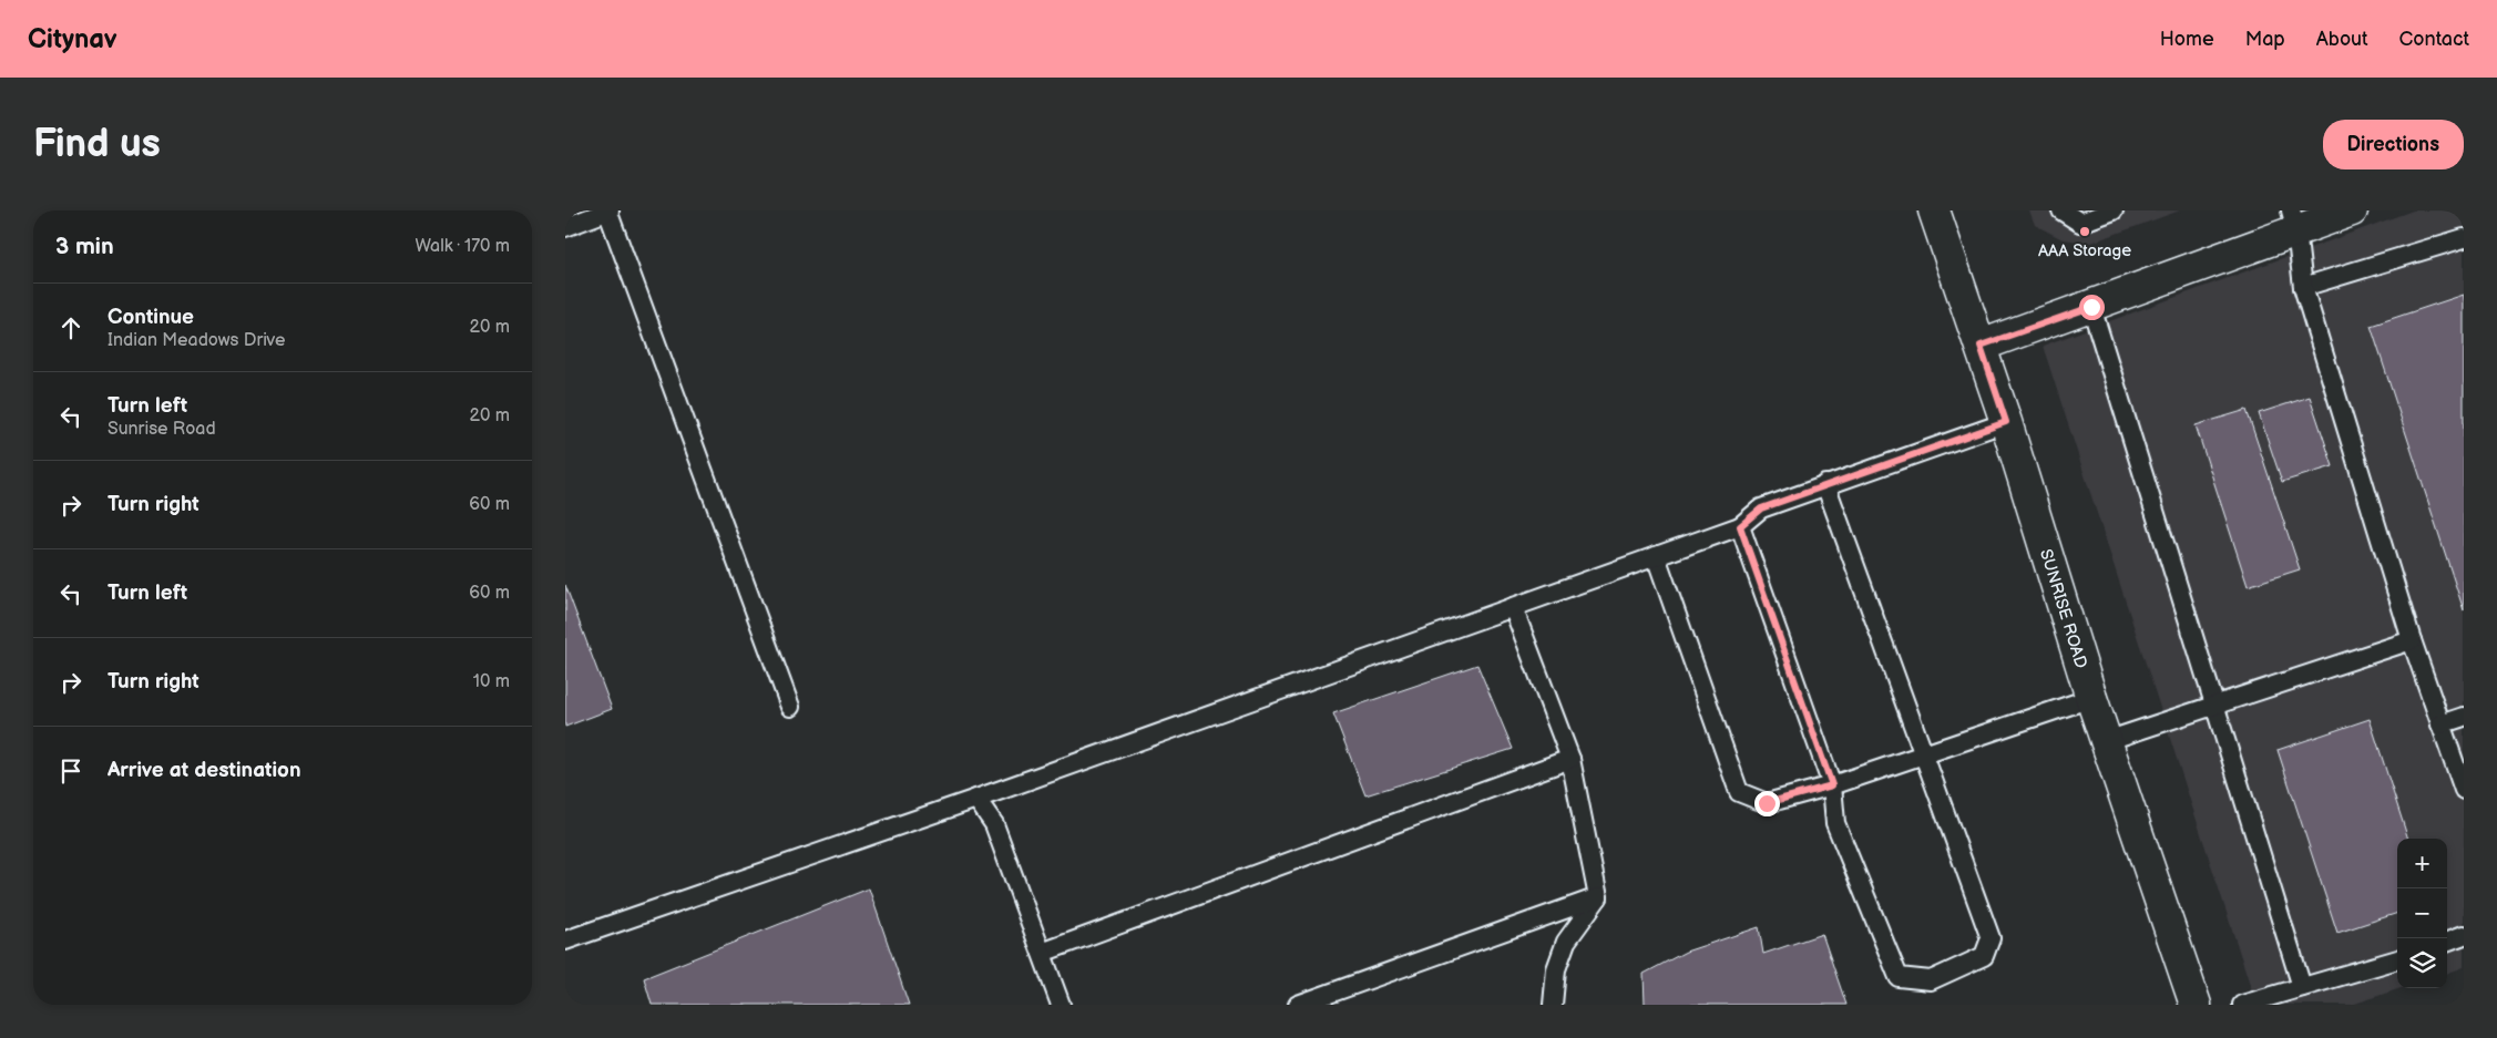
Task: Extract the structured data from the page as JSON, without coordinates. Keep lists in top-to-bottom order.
{
  "streets": {
    "main road": ["SUNRISE ROAD"]
  },
  "places": ["AAA Storage"],
  "page": {
    "header": "Citynav",
    "nav": [
      "Home",
      "Map",
      "About",
      "Contact"
    ],
    "buttons": "Directions",
    "title": "Find us",
    "heading": ["3 min", "Walk · 170 m"],
    "list": [
      ["Continue", "Indian Meadows Drive", "20 m"],
      ["Turn left", "Sunrise Road", "20 m"],
      ["Turn right", "60 m"],
      ["Turn left", "60 m"],
      ["Turn right", "10 m"],
      "Arrive at destination"
    ],
    "map_buttons": ["+", "−"]
  }
}
